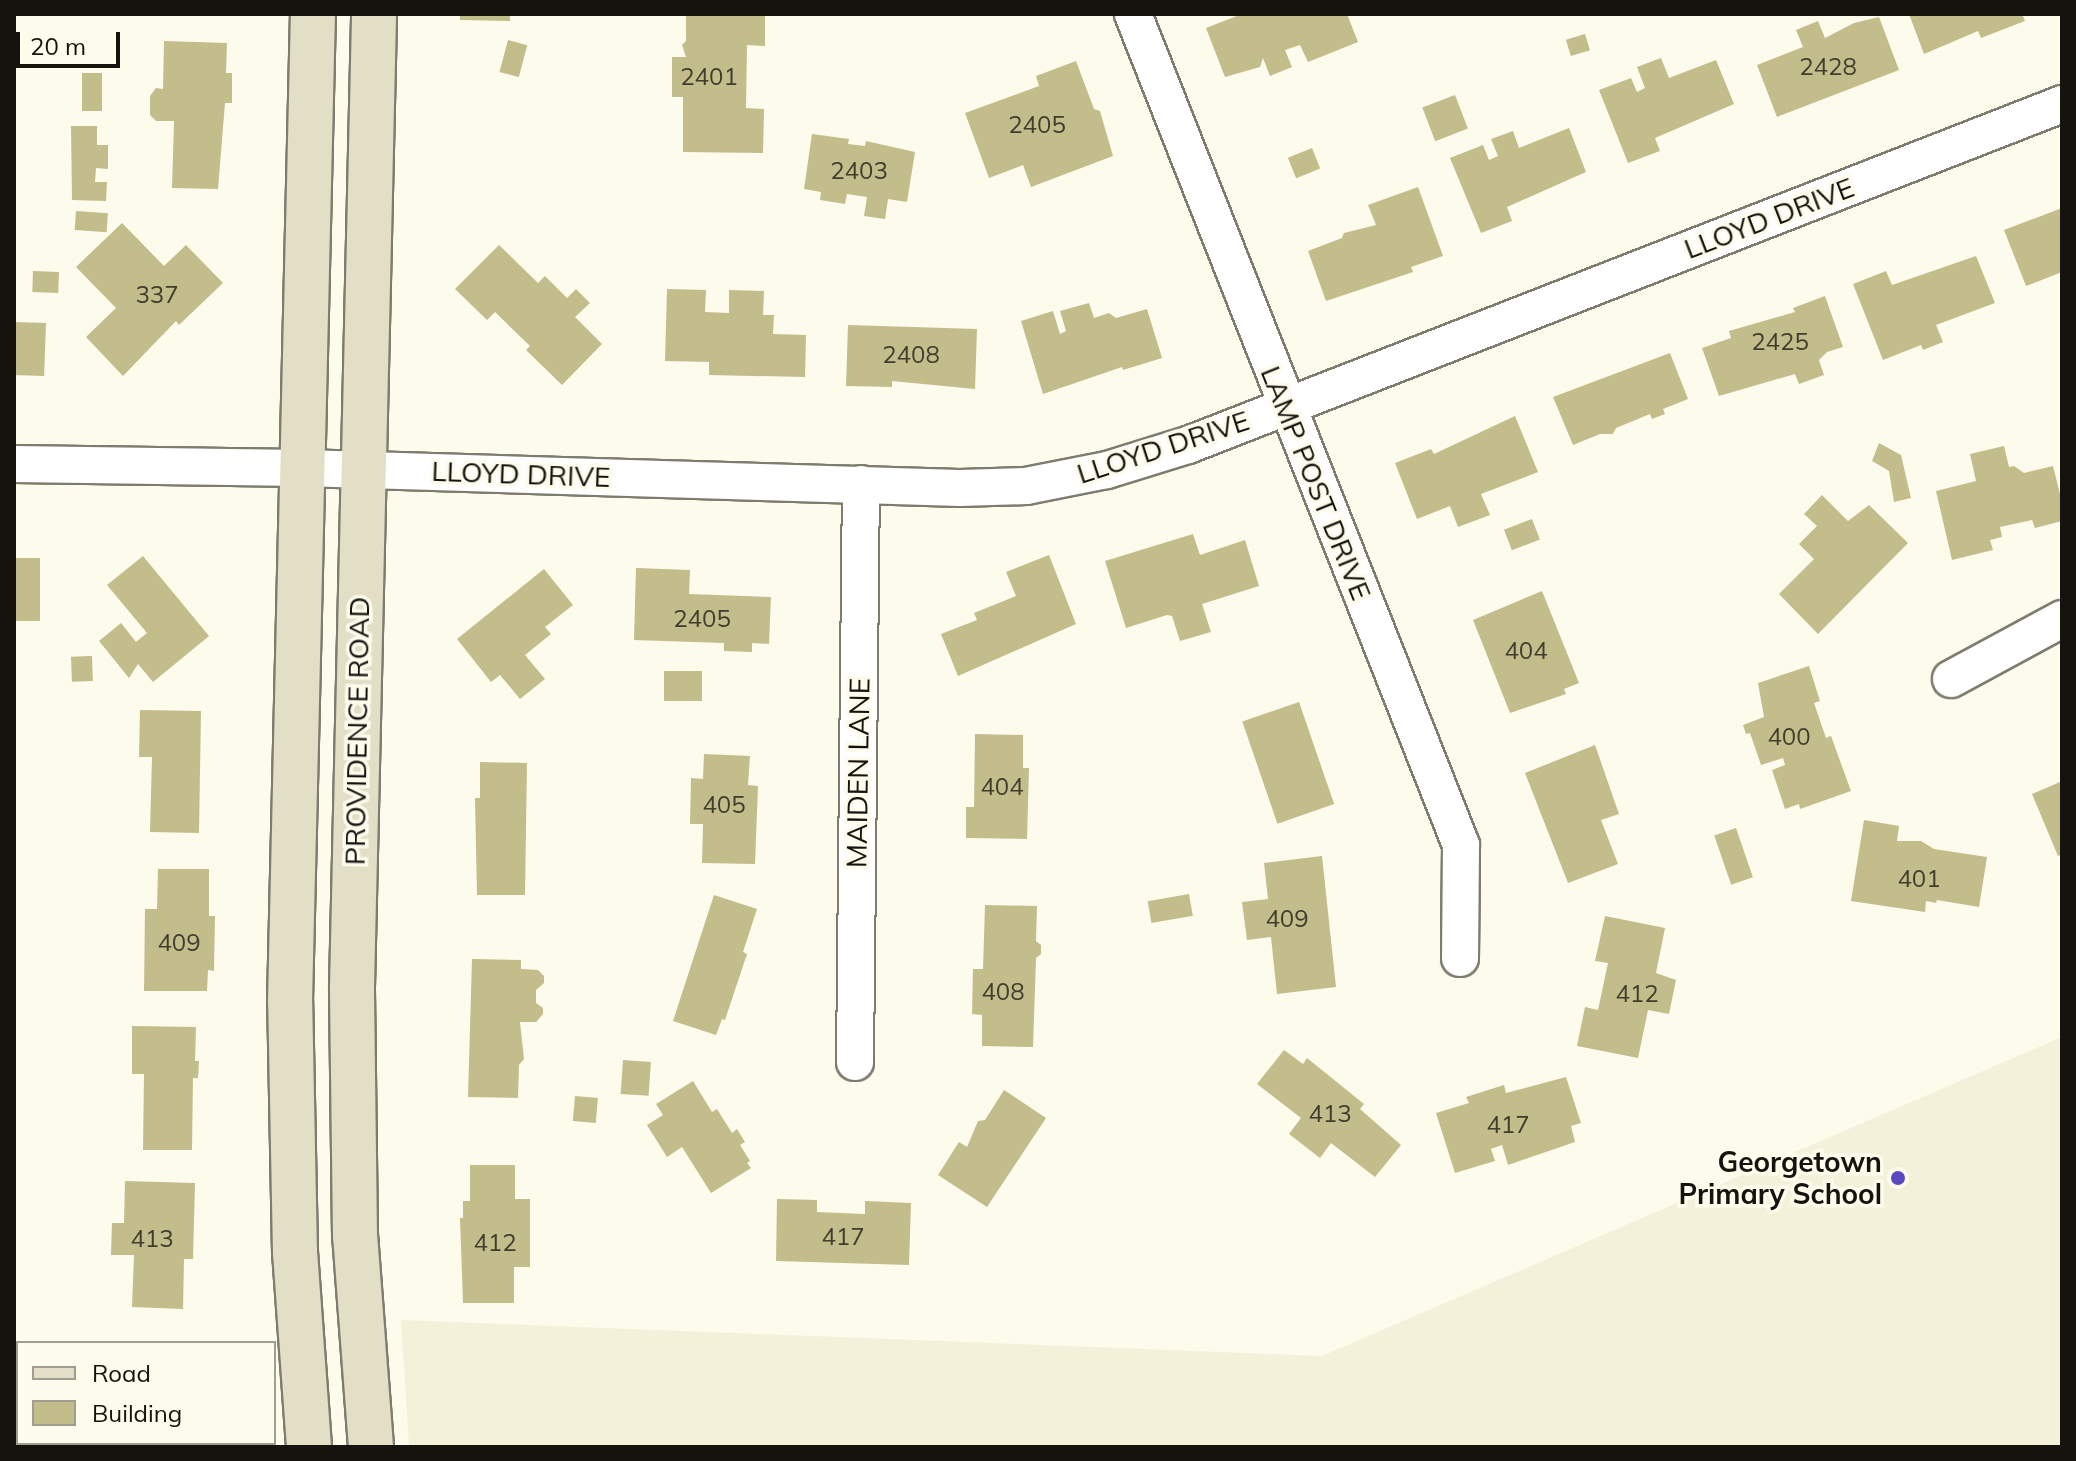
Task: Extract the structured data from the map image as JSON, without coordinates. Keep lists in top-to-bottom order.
{
  "streets": {
    "main road": ["PROVIDENCE ROAD"],
    "street": ["LLOYD DRIVE", "LAMP POST DRIVE", "MAIDEN LANE"]
  },
  "crossings": [
    ["LLOYD DRIVE", "LAMP POST DRIVE"],
    ["LLOYD DRIVE", "PROVIDENCE ROAD"],
    ["LLOYD DRIVE", "MAIDEN LANE"]
  ],
  "places": ["Georgetown Primary School"],
  "house_numbers": [
    "2428",
    "2401",
    "2405",
    "2403",
    "337",
    "2425",
    "2408",
    "2405",
    "404",
    "400",
    "404",
    "405",
    "401",
    "409",
    "409",
    "408",
    "412",
    "413",
    "417",
    "417",
    "413",
    "412"
  ],
  "legend": ["Road", "Building"],
  "scale_bar": "20 m"
}
